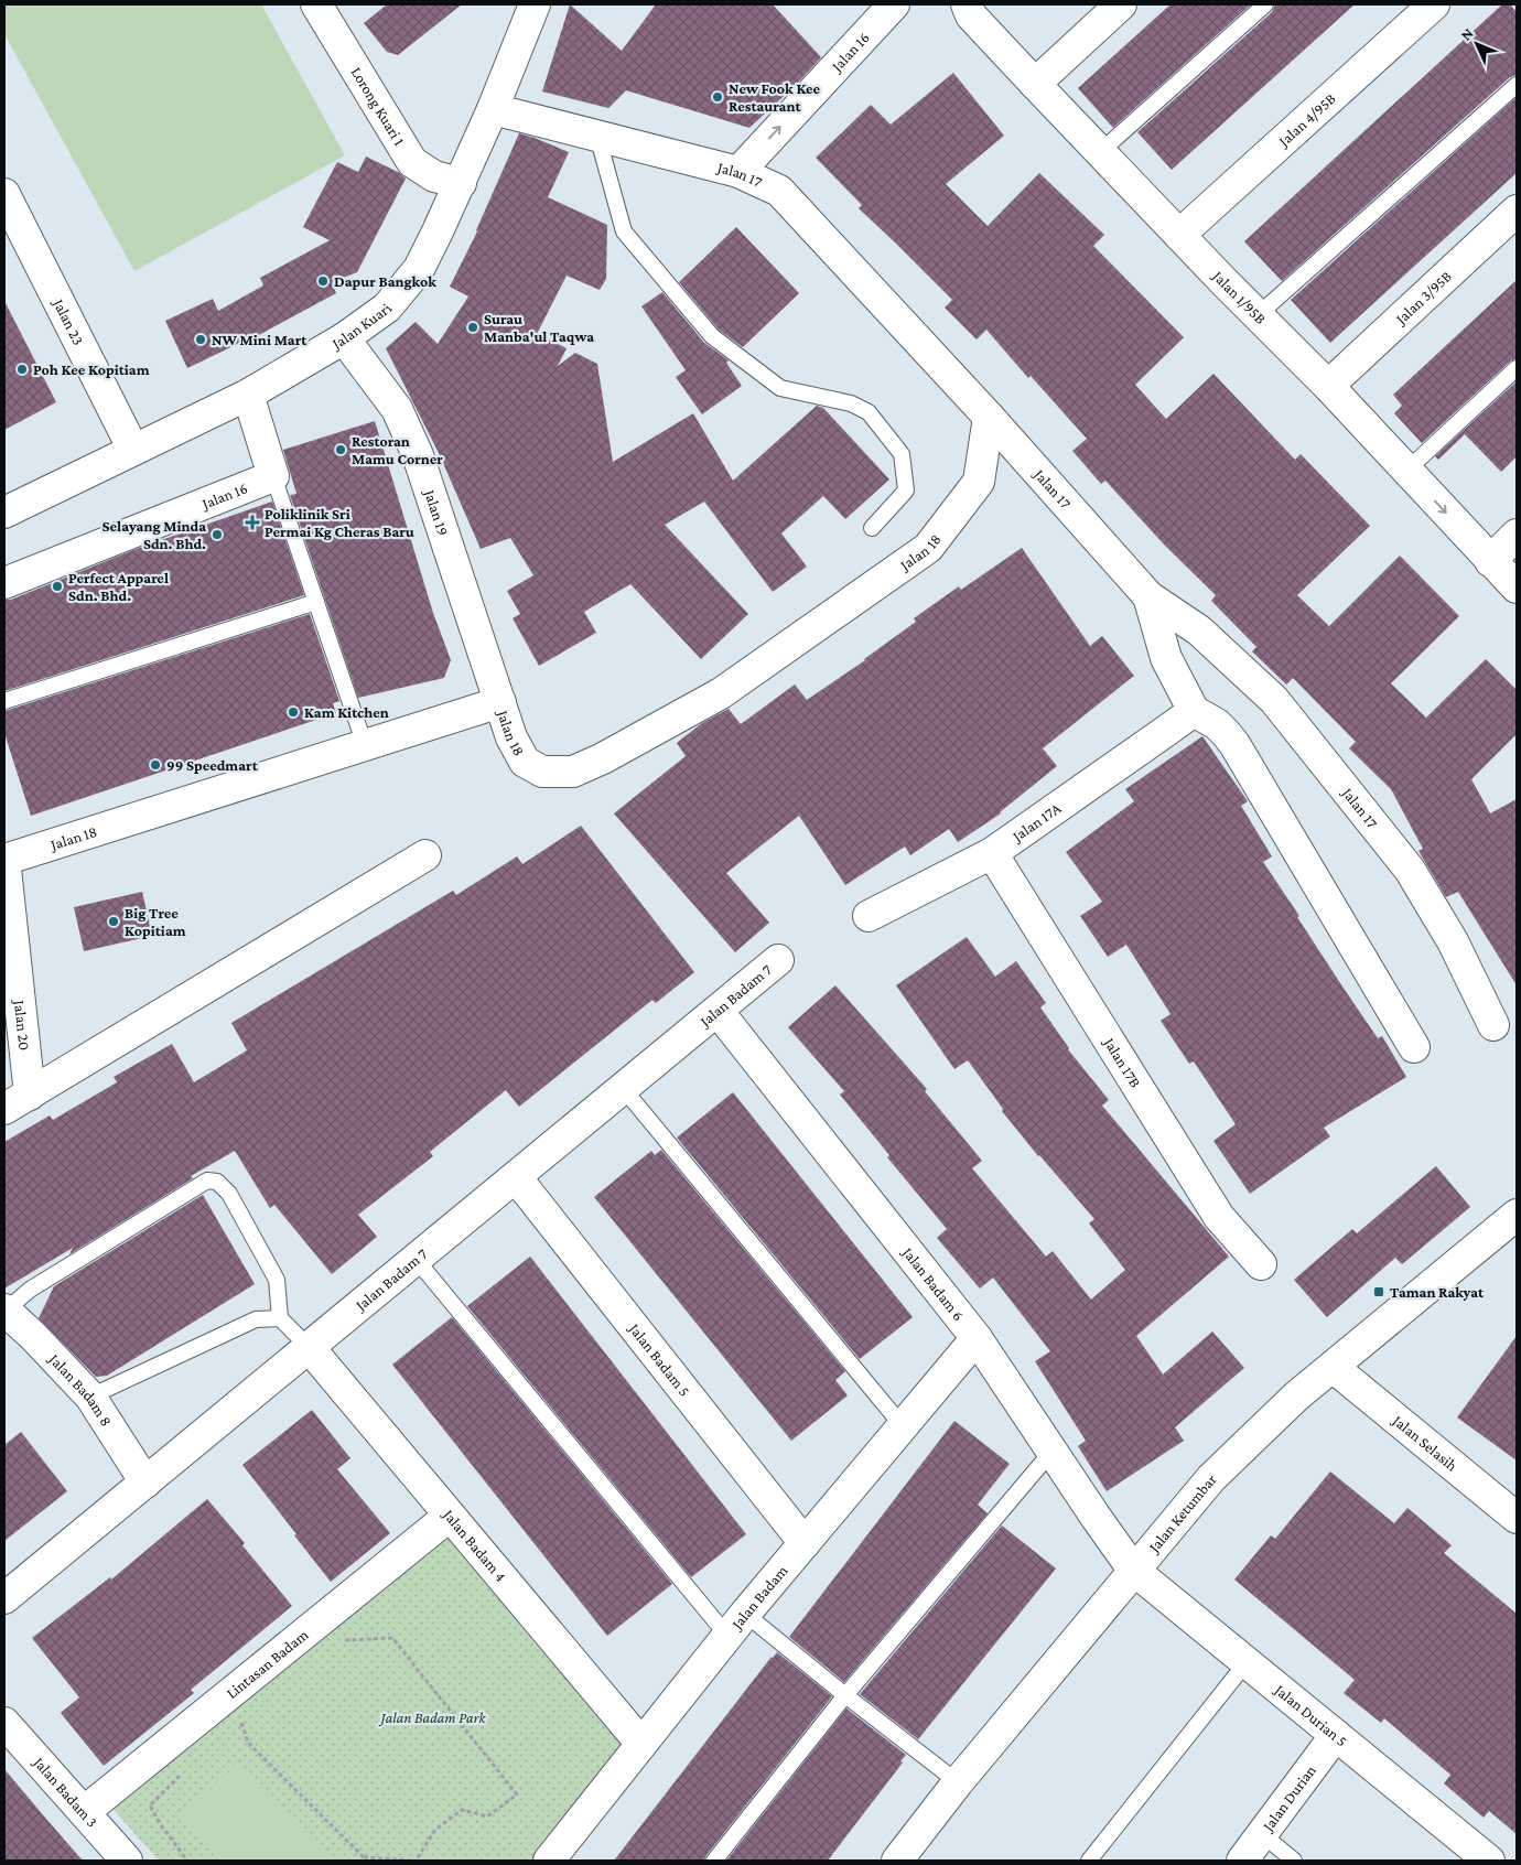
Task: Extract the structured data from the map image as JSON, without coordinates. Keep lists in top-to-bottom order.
{
  "streets": {
    "street": [
      "Jalan 16",
      "Lorong Kuari 1",
      "Jalan 4/95B",
      "Jalan 17",
      "Jalan 1/95B",
      "Jalan 3/95B",
      "Jalan 23",
      "Jalan Kuari",
      "Jalan 19",
      "Jalan 18",
      "Jalan 17A",
      "Jalan Badam 7",
      "Jalan 20",
      "Jalan 17B",
      "Jalan Badam 6",
      "Jalan Badam 5",
      "Jalan Badam 8",
      "Jalan Selasih",
      "Jalan Ketumbar",
      "Jalan Badam 4",
      "Jalan Badam",
      "Lintasan Badam",
      "Jalan Durian 5",
      "Jalan Badam 3",
      "Jalan Durian"
    ]
  },
  "crossings": [
    ["Jalan 16", "Jalan 17"],
    ["Lorong Kuari 1", "Jalan Kuari"],
    ["Jalan 4/95B", "Jalan 1/95B"],
    ["Jalan 17", "Jalan Kuari"],
    ["Jalan 17", "Jalan 18"],
    ["Jalan 1/95B", "Jalan 3/95B"],
    ["Jalan 23", "Jalan Kuari"],
    ["Jalan Kuari", "Jalan 19"],
    ["Jalan 19", "Jalan 18"],
    ["Jalan 18", "Jalan 20"],
    ["Jalan 17A", "Jalan 17B"],
    ["Jalan Badam 7", "Jalan Badam 6"],
    ["Jalan Badam 7", "Jalan Badam 5"],
    ["Jalan Badam 7", "Jalan Badam 8"],
    ["Jalan Badam 7", "Jalan Badam 4"],
    ["Jalan Badam 6", "Jalan Ketumbar"],
    ["Jalan Badam 6", "Jalan Badam"],
    ["Jalan Badam 6", "Jalan Durian 5"],
    ["Jalan Badam 5", "Jalan Badam"],
    ["Jalan Selasih", "Jalan Ketumbar"],
    ["Jalan Ketumbar", "Jalan Durian 5"],
    ["Jalan Badam 4", "Jalan Badam"],
    ["Jalan Badam 4", "Lintasan Badam"],
    ["Lintasan Badam", "Jalan Badam 3"],
    ["Jalan Durian 5", "Jalan Durian"]
  ],
  "one_way": ["Jalan 16"],
  "parks": ["Jalan Badam Park"],
  "places": {
    "other": [
      "New Fook Kee Restaurant",
      "Dapur Bangkok",
      "Surau Manba'ul Taqwa",
      "NW Mini Mart",
      "Poh Kee Kopitiam",
      "Restoran Mamu Corner",
      "Selayang Minda Sdn. Bhd.",
      "Perfect Apparel Sdn. Bhd.",
      "Kam Kitchen",
      "99 Speedmart",
      "Big Tree Kopitiam"
    ],
    "health": ["Poliklinik Sri Permai Kg Cheras Baru"],
    "transit": ["Taman Rakyat"]
  },
  "north": "top left"
}
